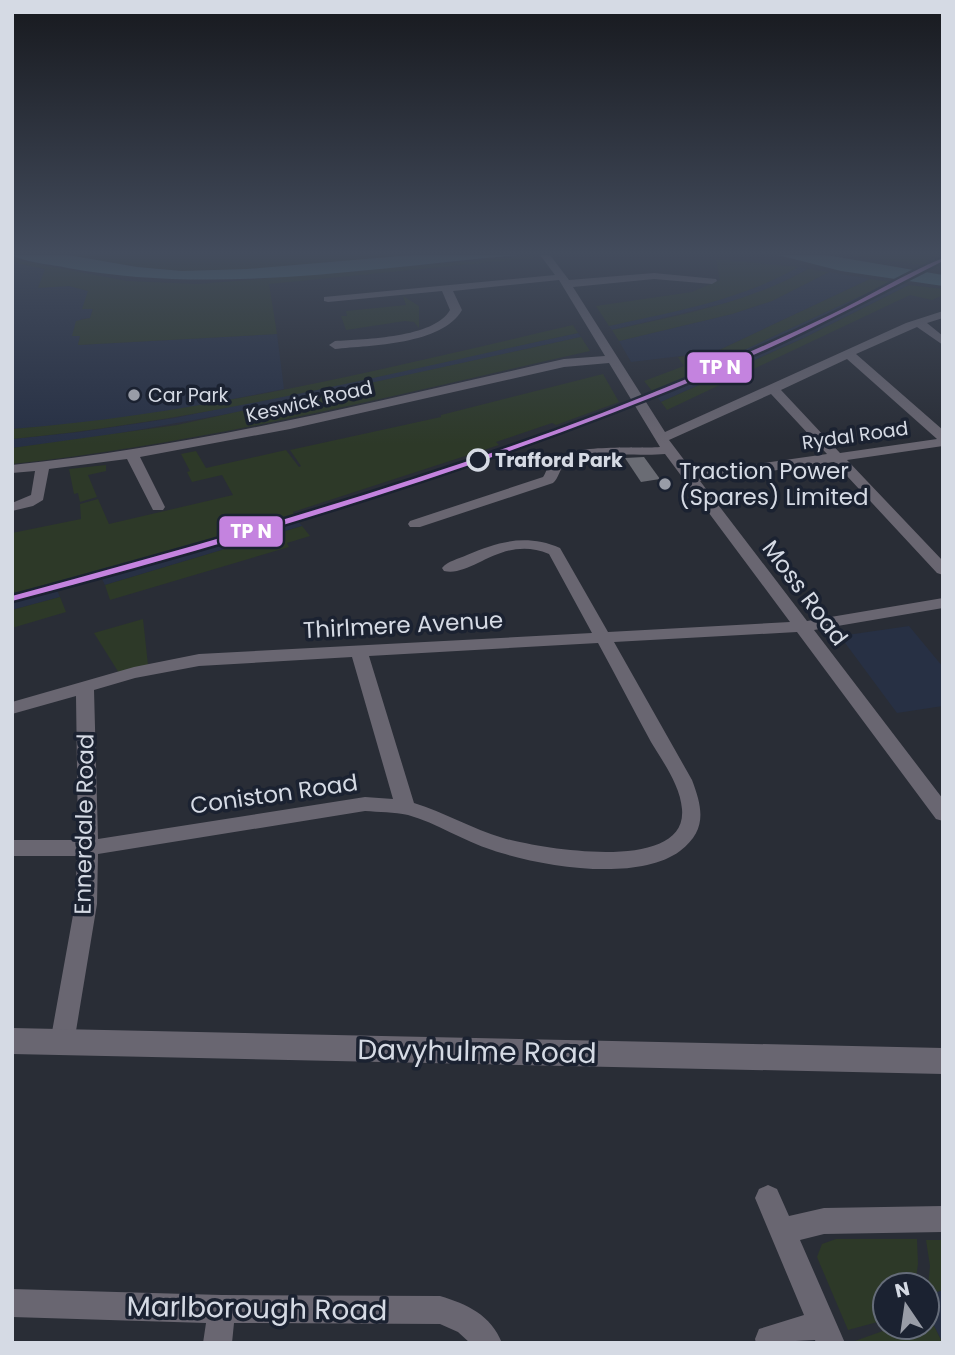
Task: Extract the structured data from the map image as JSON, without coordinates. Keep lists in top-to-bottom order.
{
  "streets": {
    "street": [
      "Keswick Road",
      "Rydal Road",
      "Moss Road",
      "Thirlmere Avenue",
      "Coniston Road",
      "Ennerdale Road",
      "Davyhulme Road",
      "Marlborough Road"
    ]
  },
  "crossings": [
    ["Keswick Road", "Moss Road"],
    ["Rydal Road", "Moss Road"],
    ["Moss Road", "Thirlmere Avenue"],
    ["Thirlmere Avenue", "Coniston Road"],
    ["Thirlmere Avenue", "Ennerdale Road"],
    ["Coniston Road", "Ennerdale Road"],
    ["Ennerdale Road", "Davyhulme Road"]
  ],
  "places": ["Car Park", "Trafford Park", "Traction Power (Spares) Limited"],
  "north": "top"
}
